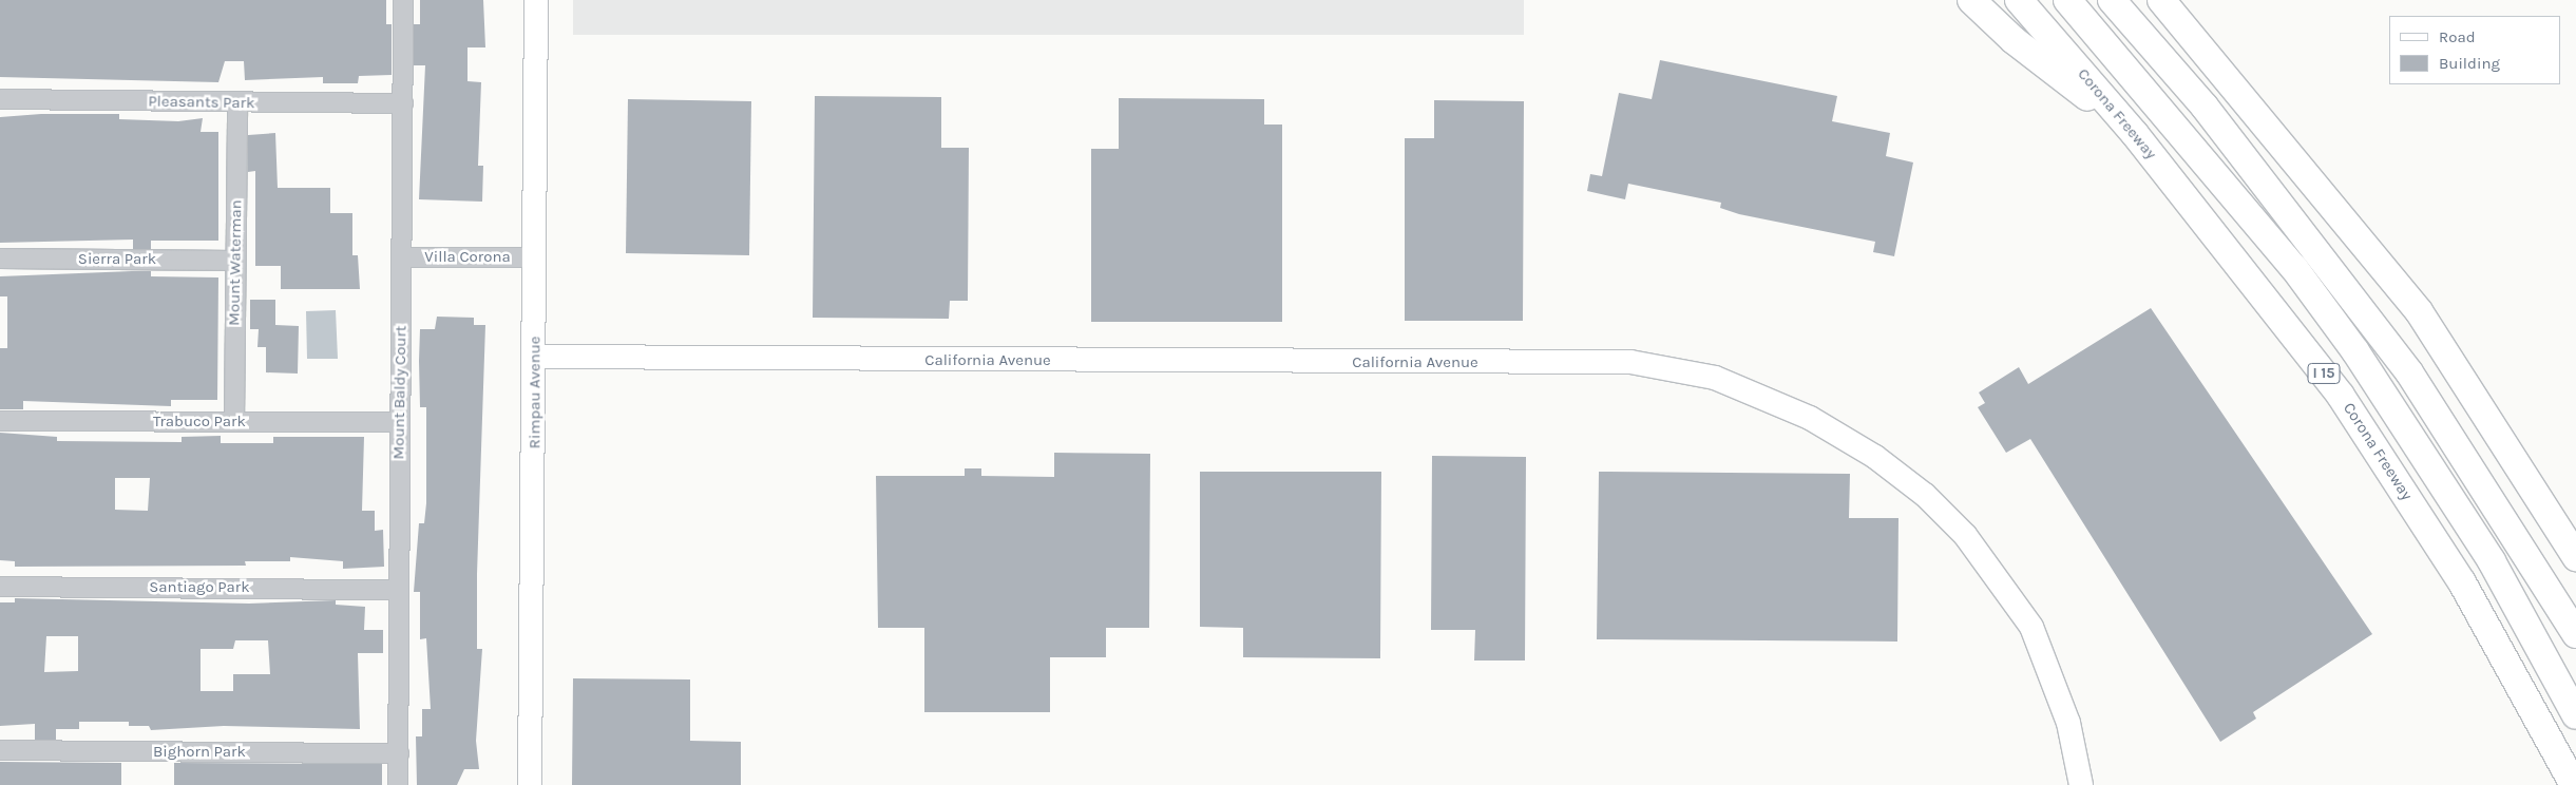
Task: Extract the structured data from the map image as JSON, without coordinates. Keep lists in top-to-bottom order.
{
  "streets": {
    "highway": ["Corona Freeway", "I 15"],
    "main road": ["California Avenue", "Rimpau Avenue"],
    "street": [
      "Pleasants Park",
      "Villa Corona",
      "Sierra Park",
      "Mount Waterman",
      "Mount Baldy Court",
      "Trabuco Park",
      "Santiago Park",
      "Bighorn Park"
    ]
  },
  "crossings": [
    ["Pleasants Park", "Mount Waterman"],
    ["Pleasants Park", "Mount Baldy Court"],
    ["Villa Corona", "Mount Baldy Court"],
    ["Villa Corona", "Rimpau Avenue"],
    ["Sierra Park", "Mount Waterman"],
    ["Mount Waterman", "Trabuco Park"],
    ["California Avenue", "Rimpau Avenue"],
    ["Mount Baldy Court", "Trabuco Park"],
    ["Mount Baldy Court", "Santiago Park"],
    ["Mount Baldy Court", "Bighorn Park"]
  ],
  "legend": ["Road", "Building"]
}
